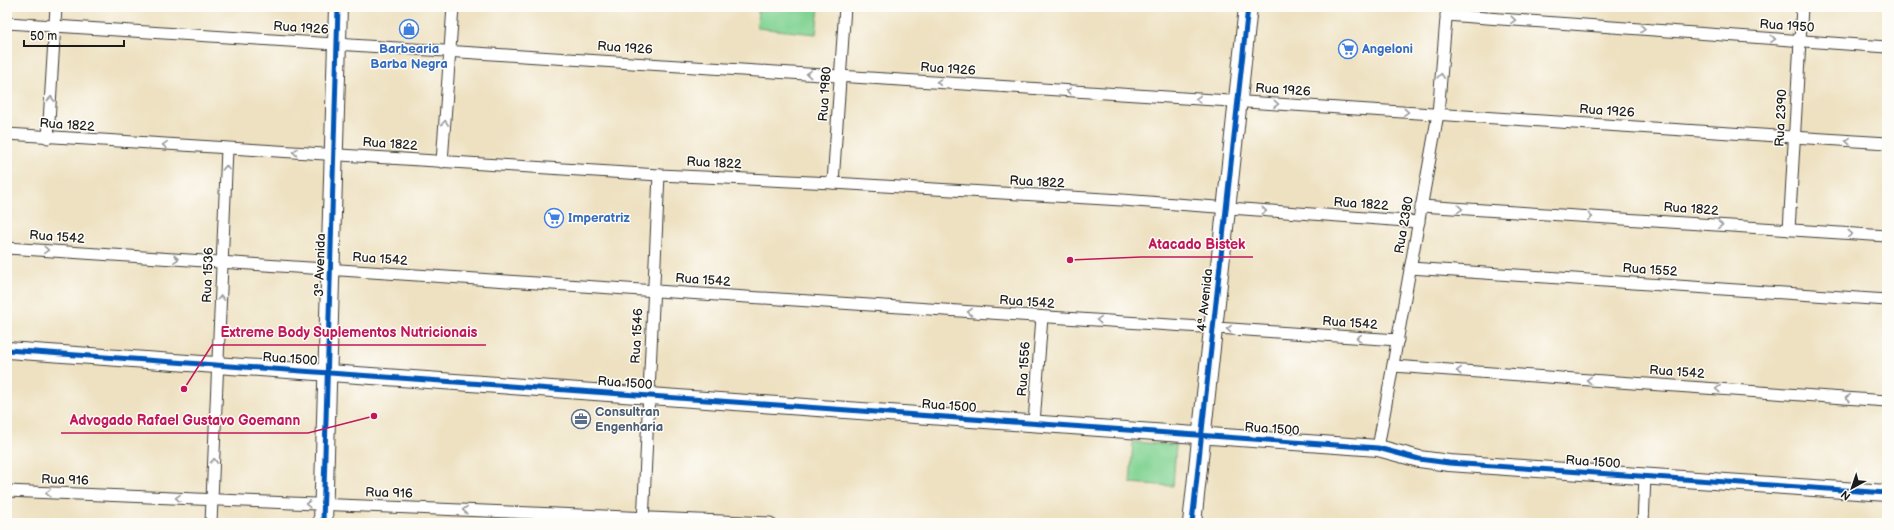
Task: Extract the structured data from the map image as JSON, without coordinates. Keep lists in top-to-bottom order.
{
  "streets": {
    "main road": ["3ª Avenida", "4ª Avenida"],
    "street": [
      "Rua 1950",
      "Rua 1926",
      "Rua 1980",
      "Rua 2390",
      "Rua 1822",
      "Rua 2380",
      "Rua 1542",
      "Rua 1552",
      "Rua 1536",
      "Rua 1546",
      "Rua 1500",
      "Rua 1556",
      "Rua 916"
    ]
  },
  "crossings": [
    ["Rua 1950", "Rua 2390"],
    ["Rua 1950", "Rua 2380"],
    ["Rua 1926", "Rua 1980"],
    ["Rua 1926", "Rua 2390"],
    ["Rua 1926", "Rua 2380"],
    ["Rua 1926", "3ª Avenida"],
    ["Rua 1926", "4ª Avenida"],
    ["Rua 1980", "Rua 1822"],
    ["Rua 2390", "Rua 1822"],
    ["Rua 1822", "Rua 2380"],
    ["Rua 1822", "3ª Avenida"],
    ["Rua 1822", "Rua 1536"],
    ["Rua 1822", "4ª Avenida"],
    ["Rua 1822", "Rua 1546"],
    ["Rua 2380", "Rua 1542"],
    ["Rua 2380", "Rua 1552"],
    ["Rua 2380", "Rua 1500"],
    ["Rua 1542", "3ª Avenida"],
    ["Rua 1542", "Rua 1536"],
    ["Rua 1542", "4ª Avenida"],
    ["Rua 1542", "Rua 1546"],
    ["Rua 1542", "Rua 1556"],
    ["3ª Avenida", "Rua 1500"],
    ["3ª Avenida", "Rua 916"],
    ["Rua 1536", "Rua 1500"],
    ["Rua 1536", "Rua 916"],
    ["4ª Avenida", "Rua 1500"],
    ["Rua 1546", "Rua 1500"],
    ["Rua 1546", "Rua 916"],
    ["Rua 1500", "Rua 1556"]
  ],
  "one_way": ["Rua 1950", "Rua 1536", "Rua 916"],
  "places": {
    "shop": ["Barbearia Barba Negra"],
    "supermarket": ["Angeloni", "Imperatriz"],
    "other": ["Atacado Bistek", "Extreme Body Suplementos Nutricionais", "Advogado Rafael Gustavo Goemann"],
    "office": ["Consultran Engenharia"]
  },
  "scale_bar": "50 m",
  "north": "bottom left"
}
